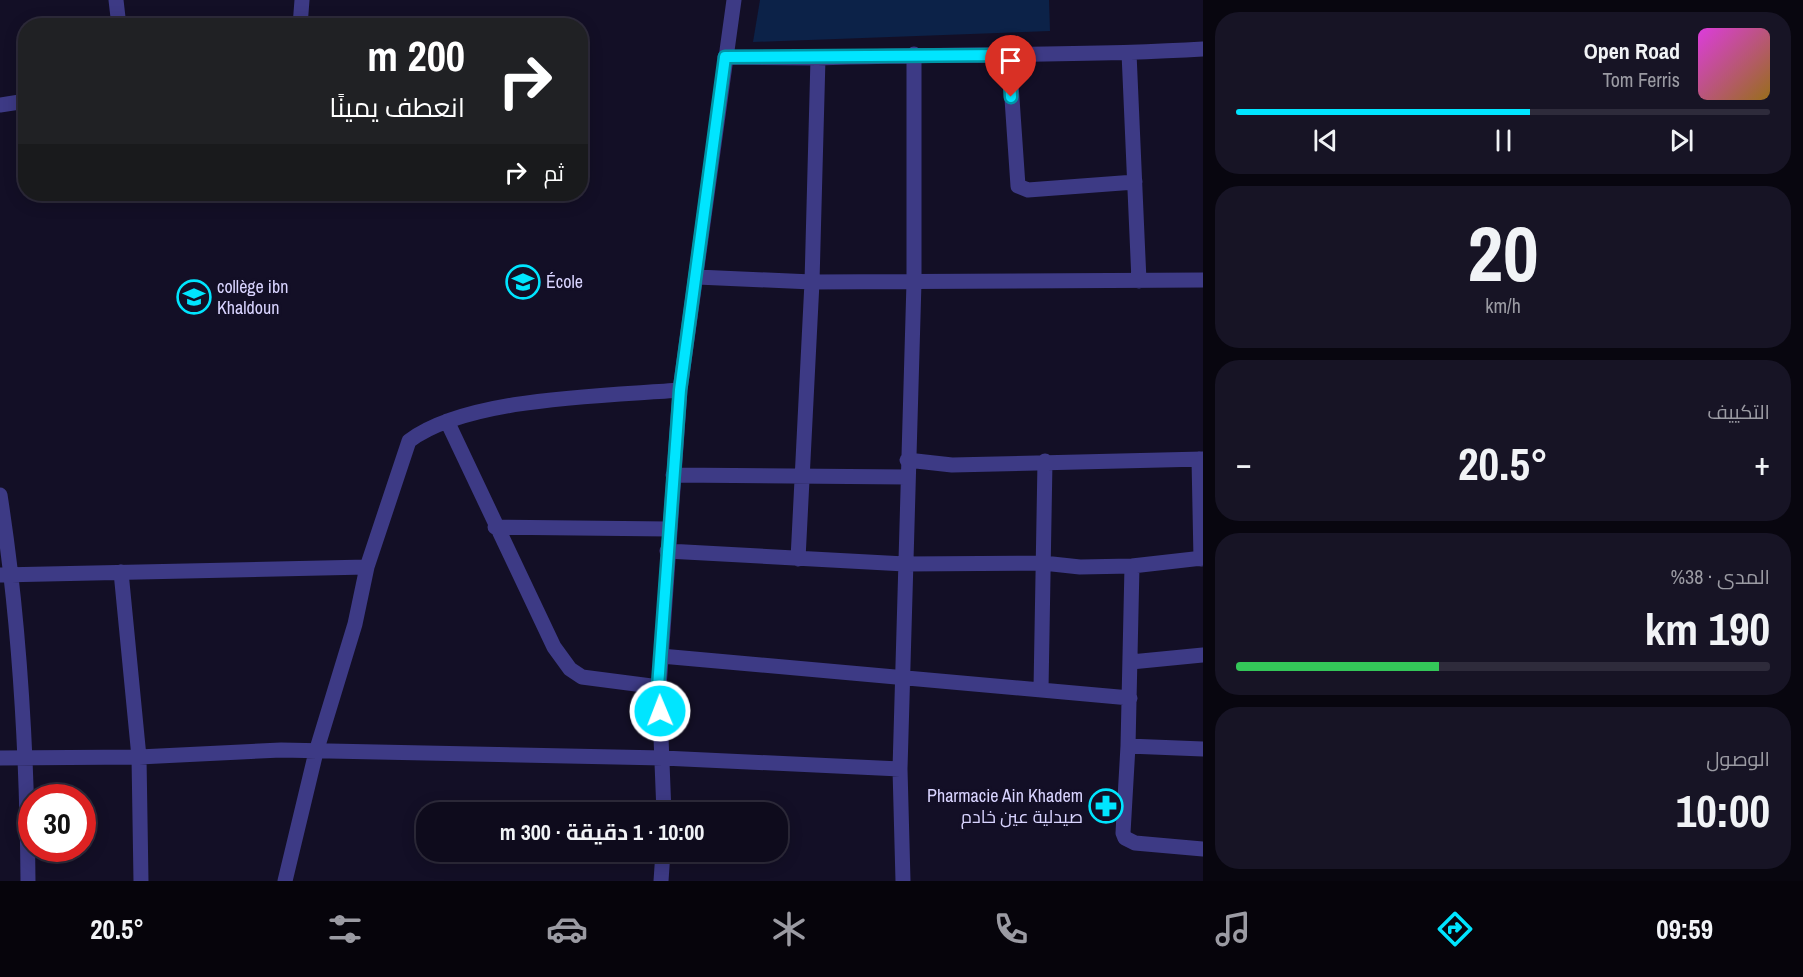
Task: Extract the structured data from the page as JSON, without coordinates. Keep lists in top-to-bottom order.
{
  "places": {
    "school or university": ["École", "collège ibn Khaldoun"],
    "pharmacy": ["Pharmacie Ain Khadem صيدلية عين خادم"]
  },
  "page": {
    "turn": ["200 m", "انعطف يمينًا"],
    "song": ["Open Road", "Tom Ferris"],
    "then": "ثم",
    "tile": [
      ["20", "km/h"],
      "التكييف",
      ["المدى · 38%", "190 km"],
      ["الوصول", "10:00"]
    ],
    "heat": ["−", "20.5°", "+"],
    "limit": "30",
    "trip": "10:00 · 1 دقيقة · 300 m",
    "tabs": ["09:59", "20.5°"]
  }
}
